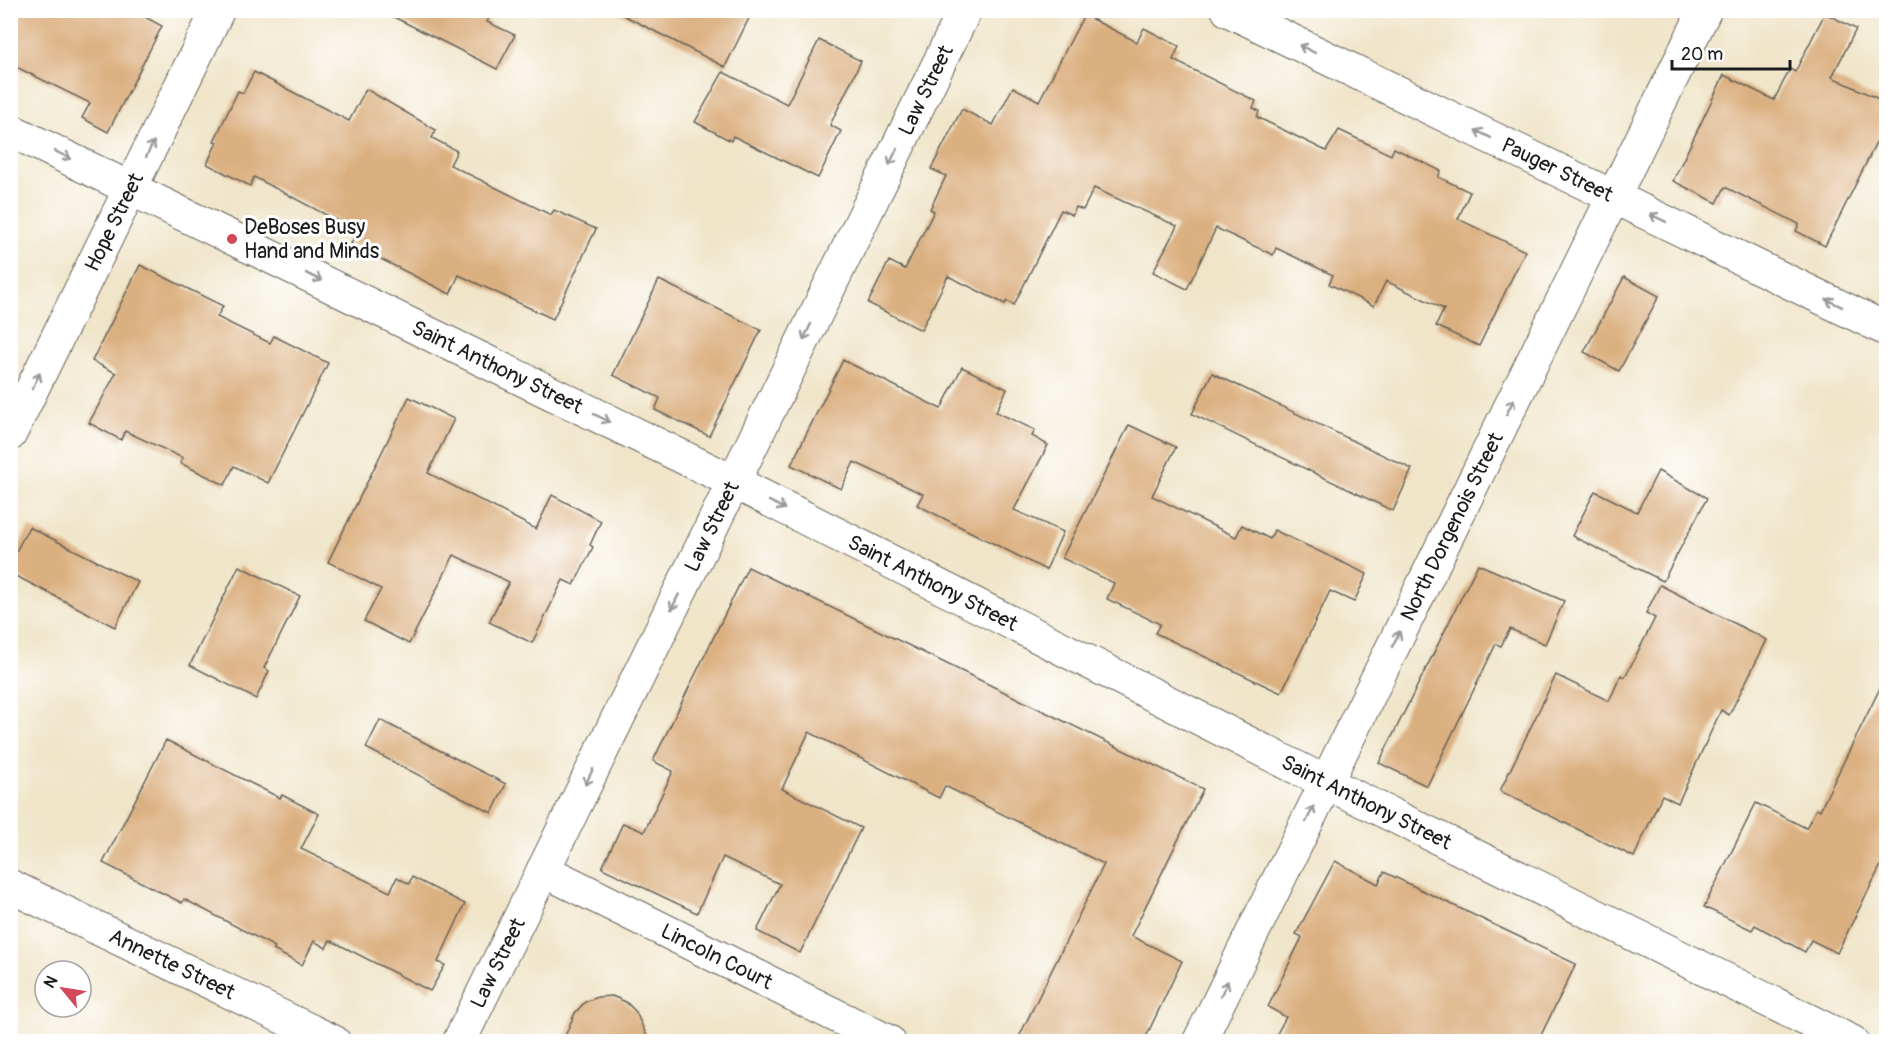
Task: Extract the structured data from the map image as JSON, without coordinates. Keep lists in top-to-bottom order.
{
  "streets": {
    "street": [
      "Law Street",
      "Pauger Street",
      "Hope Street",
      "Saint Anthony Street",
      "North Dorgenois Street",
      "Lincoln Court",
      "Annette Street"
    ]
  },
  "crossings": [
    ["Law Street", "Saint Anthony Street"],
    ["Law Street", "Lincoln Court"],
    ["Pauger Street", "North Dorgenois Street"],
    ["Hope Street", "Saint Anthony Street"],
    ["Saint Anthony Street", "North Dorgenois Street"]
  ],
  "one_way": [
    "Law Street",
    "Pauger Street",
    "Hope Street",
    "Saint Anthony Street",
    "North Dorgenois Street"
  ],
  "places": ["DeBoses Busy Hand and Minds"],
  "scale_bar": "20 m",
  "north": "top left"
}
